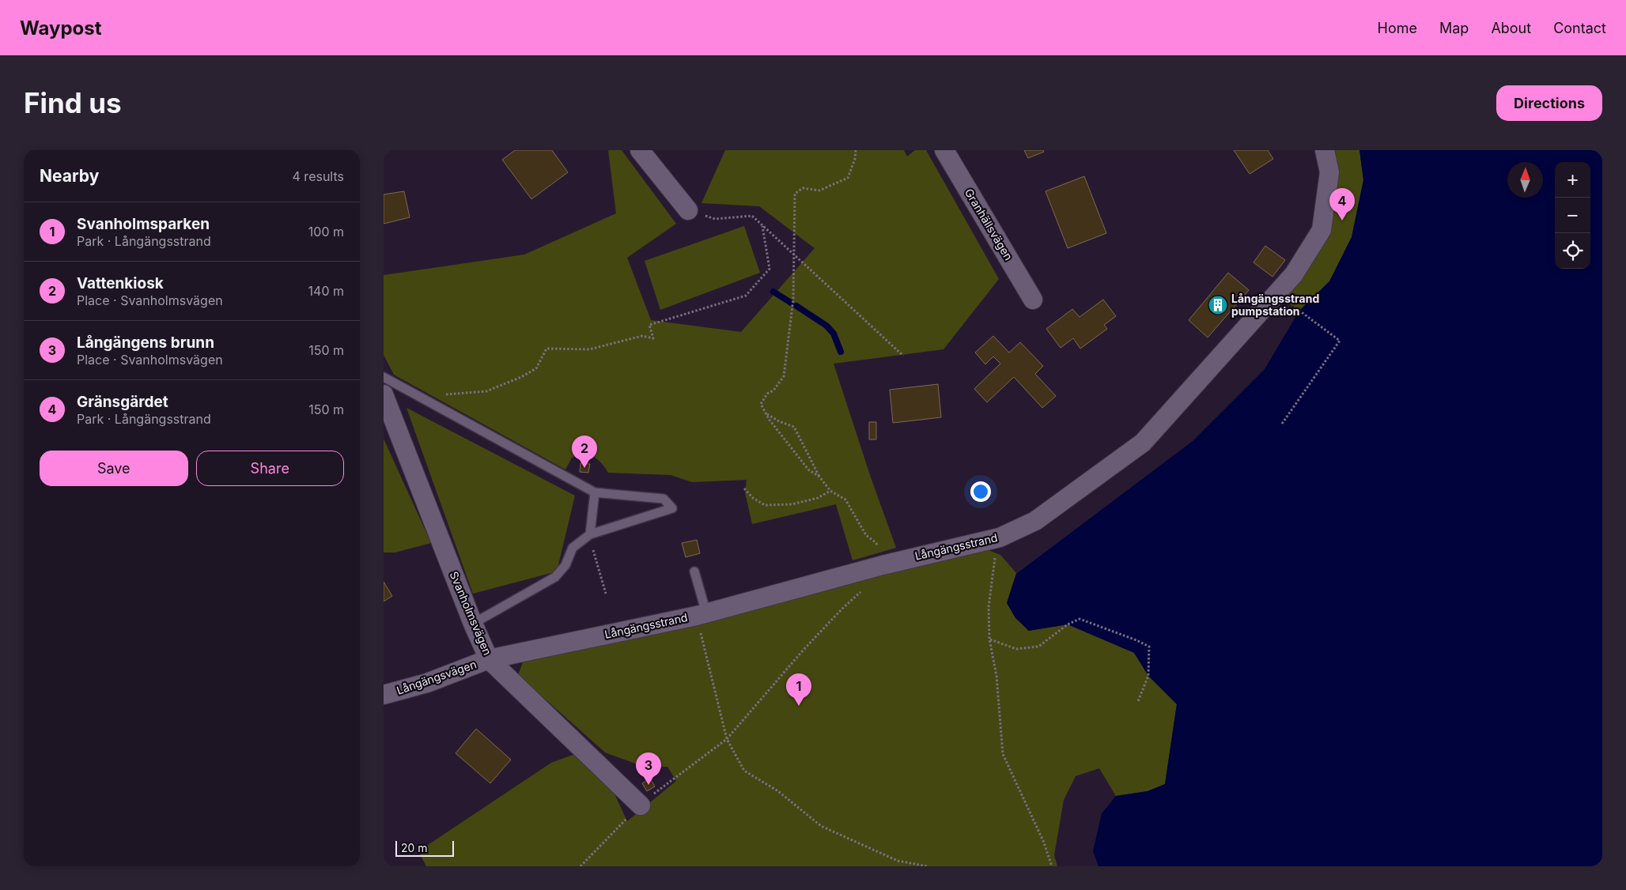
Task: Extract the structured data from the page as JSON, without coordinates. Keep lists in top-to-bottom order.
{
  "streets": {
    "street": [
      "Granhällsvägen",
      "Långängsstrand",
      "Svanholmsvägen",
      "Långängsvägen"
    ]
  },
  "crossings": [
    ["Långängsstrand", "Svanholmsvägen"],
    ["Långängsstrand", "Långängsvägen"],
    ["Svanholmsvägen", "Långängsvägen"]
  ],
  "places": {
    "building": ["Långängsstrand pumpstation"]
  },
  "scale_bar": "20 m",
  "north": "top",
  "page": {
    "header": "Waypost",
    "nav": [
      "Home",
      "Map",
      "About",
      "Contact"
    ],
    "buttons": [
      "Directions",
      ["Save", "Share"]
    ],
    "title": "Find us",
    "heading": ["Nearby", "4 results"],
    "map_buttons": ["+", "−"],
    "pins": [
      "4",
      "2",
      "1",
      "3"
    ],
    "list": [
      {
        "mark": "1",
        "name": "Svanholmsparken",
        "note": "Park · Långängsstrand",
        "value": "100 m"
      },
      {
        "mark": "2",
        "name": "Vattenkiosk",
        "note": "Place · Svanholmsvägen",
        "value": "140 m"
      },
      {
        "mark": "3",
        "name": "Långängens brunn",
        "note": "Place · Svanholmsvägen",
        "value": "150 m"
      },
      {
        "mark": "4",
        "name": "Gränsgärdet",
        "note": "Park · Långängsstrand",
        "value": "150 m"
      }
    ],
    "scale": "20 m"
  }
}
